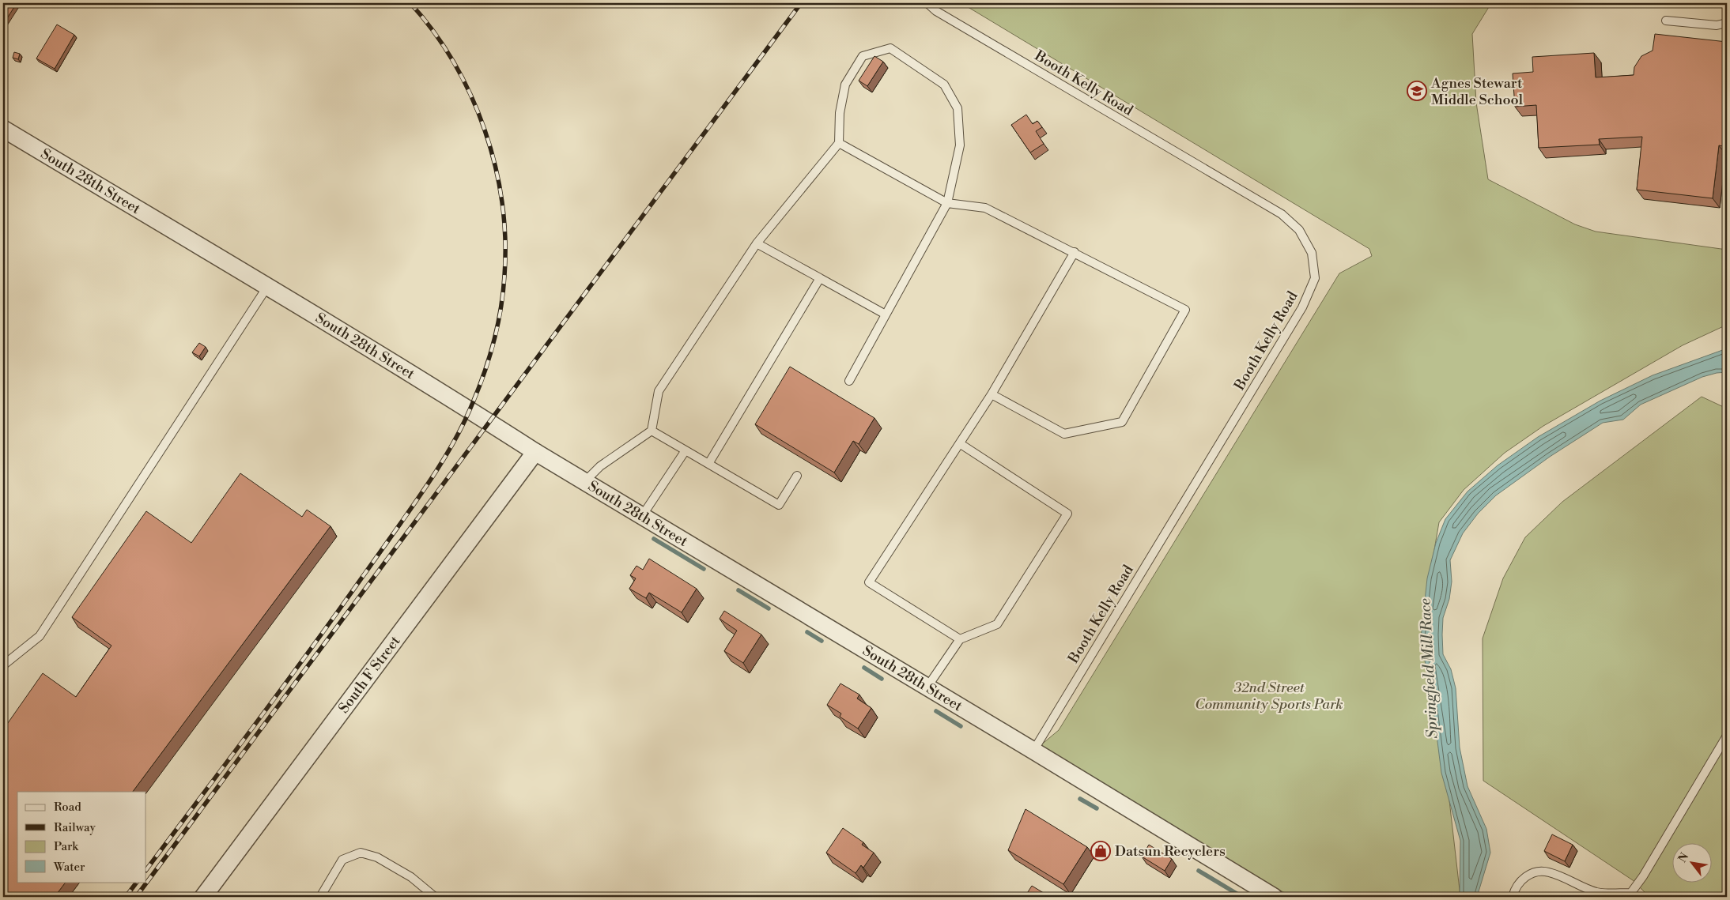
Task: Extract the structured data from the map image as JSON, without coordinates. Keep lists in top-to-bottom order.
{
  "streets": {
    "street": ["South 28th Street", "South F Street"],
    "lane": ["Booth Kelly Road"]
  },
  "crossings": [
    ["Booth Kelly Road", "South 28th Street"],
    ["South 28th Street", "South F Street"]
  ],
  "water": ["Springfield Mill Race"],
  "parks": ["32nd Street Community Sports Park"],
  "places": {
    "school or university": ["Agnes Stewart Middle School"],
    "shop": ["Datsun Recyclers"]
  },
  "legend": [
    "Road",
    "Railway",
    "Park",
    "Water"
  ],
  "north": "top left"
}
